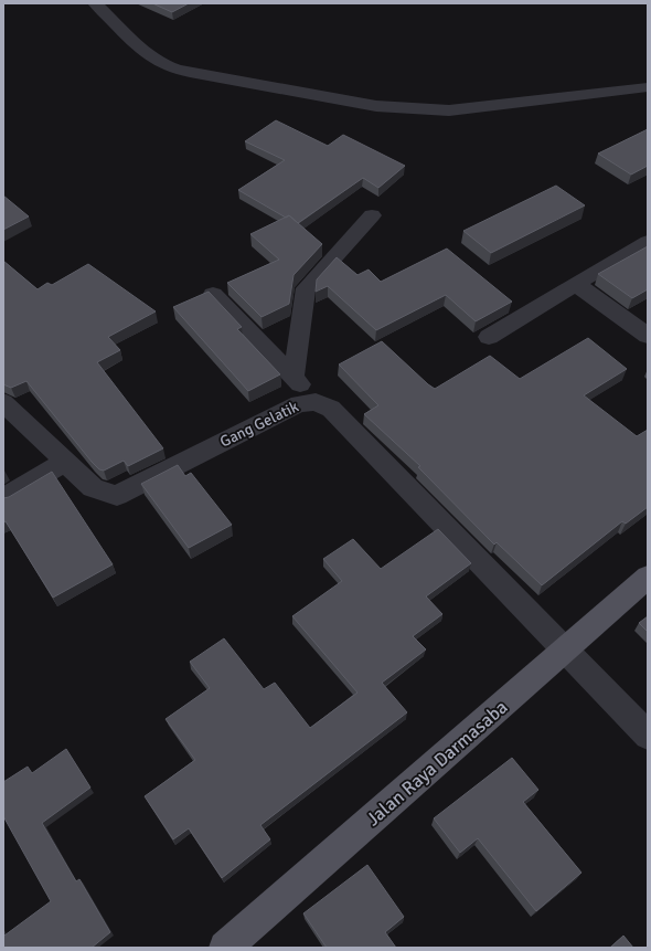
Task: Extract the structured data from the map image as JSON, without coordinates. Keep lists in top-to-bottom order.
{
  "streets": {
    "main road": ["Jalan Raya Darmasaba"],
    "street": ["Gang Gelatik"]
  },
  "crossings": [
    ["Gang Gelatik", "Jalan Raya Darmasaba"]
  ]
}
